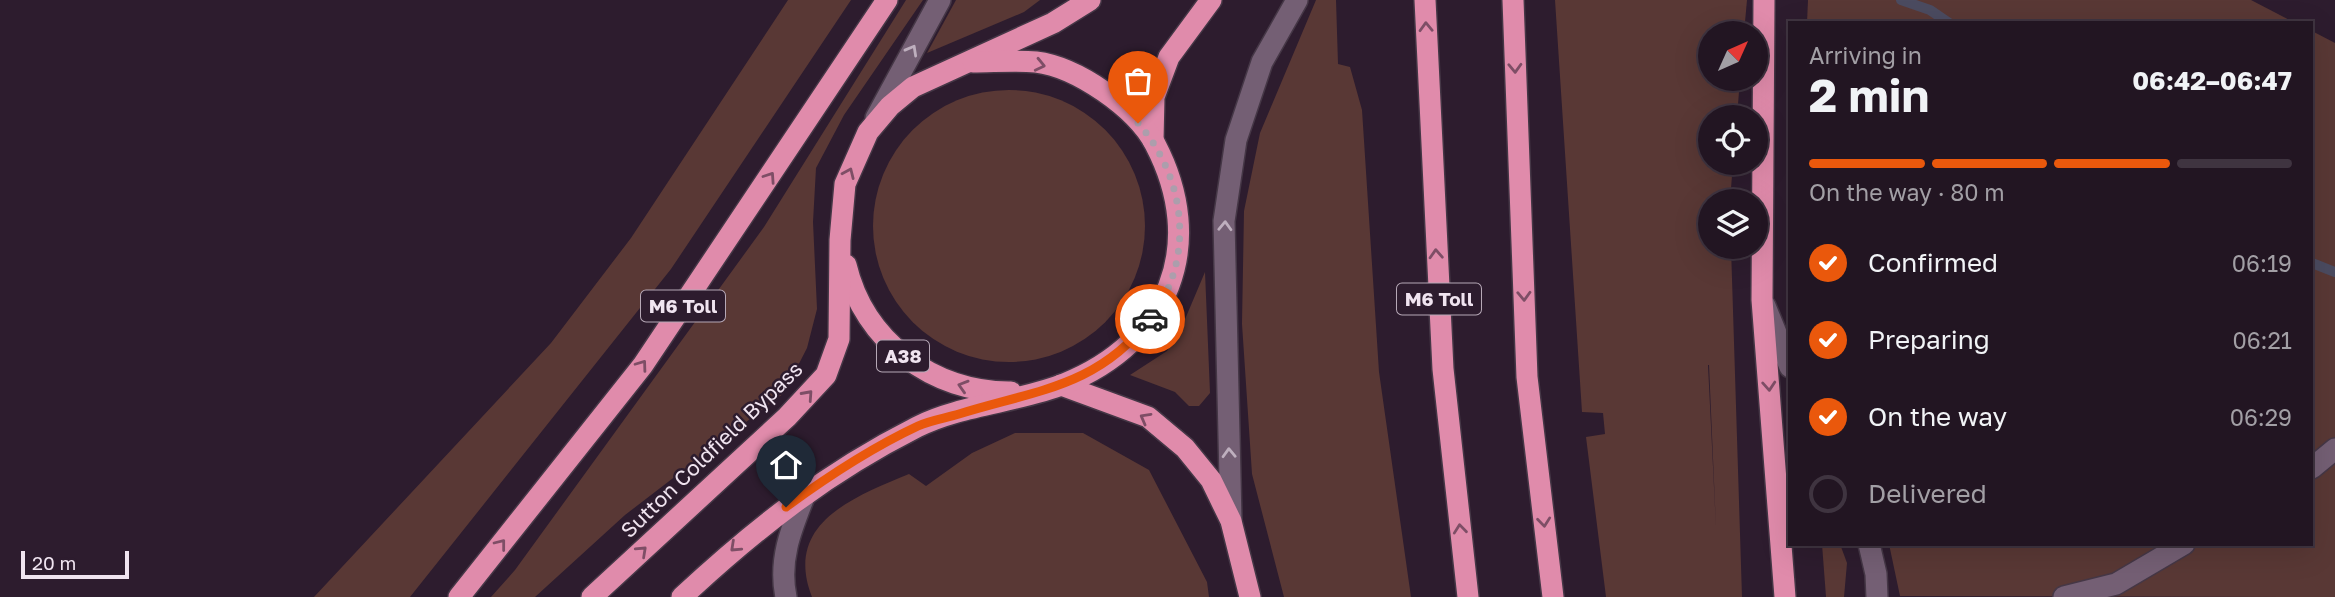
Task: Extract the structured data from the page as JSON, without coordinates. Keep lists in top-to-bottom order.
{
  "streets": {
    "highway": ["M6 Toll", "A38", "Sutton Coldfield Bypass"]
  },
  "scale_bar": "20 m",
  "north": "top right",
  "page": {
    "heading": ["2 min", "Arriving in", "06:42–06:47"],
    "bar": "On the way · 80 m",
    "list": [
      ["Confirmed", "06:19"],
      ["Preparing", "06:21"],
      ["On the way", "06:29"],
      "Delivered"
    ],
    "scale": "20 m"
  }
}
